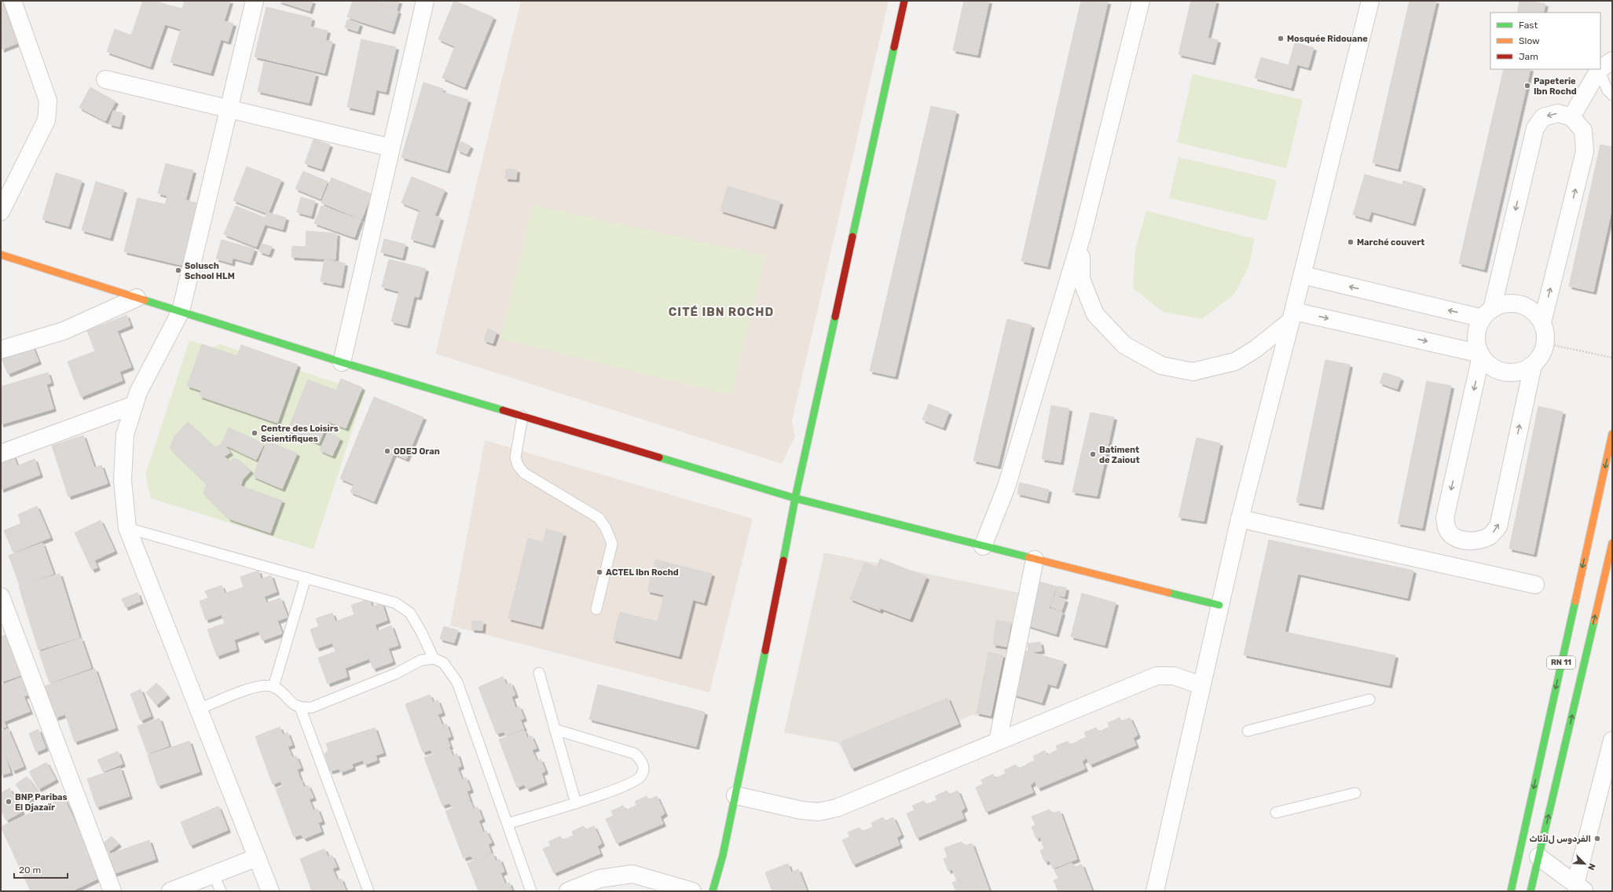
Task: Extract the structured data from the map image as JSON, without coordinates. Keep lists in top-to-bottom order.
{
  "streets": {
    "main road": ["RN 11"]
  },
  "districts": ["CITÉ IBN ROCHD"],
  "places": [
    "Mosquée Ridouane",
    "Papeterie Ibn Rochd",
    "Marché couvert",
    "Solusch School HLM",
    "Centre des Loisirs Scientifiques",
    "ODEJ Oran",
    "Batiment de Zaiout",
    "ACTEL Ibn Rochd",
    "BNP Paribas El Djazaïr",
    "الفردوس لﻷثاث"
  ],
  "legend": ["Fast", "Slow", "Jam"],
  "scale_bar": "20 m",
  "north": "bottom right"
}
